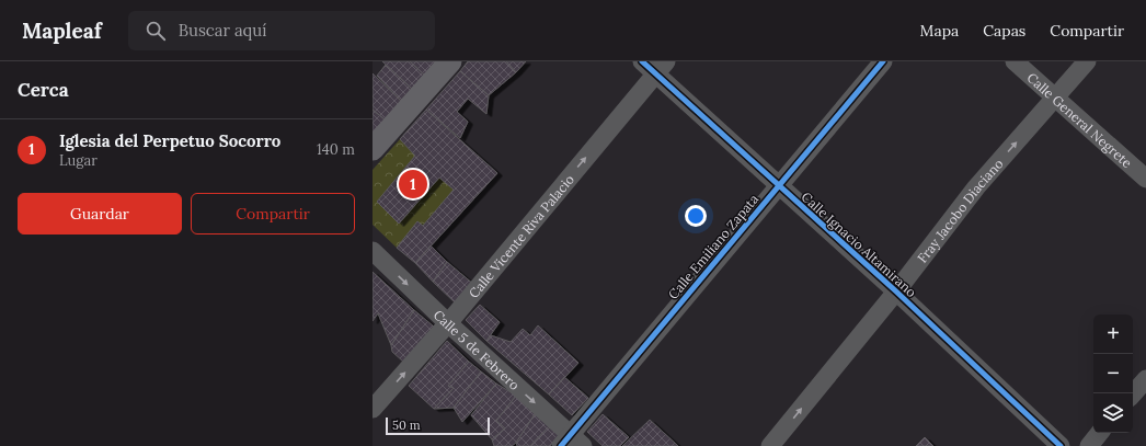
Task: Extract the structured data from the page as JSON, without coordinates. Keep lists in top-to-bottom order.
{
  "streets": {
    "street": [
      "Calle General Negrete",
      "Fray Jacobo Diaciano",
      "Calle Vicente Riva Palacio",
      "Calle Ignacio Altamirano",
      "Calle Emiliano Zapata",
      "Calle 5 de Febrero"
    ]
  },
  "crossings": [
    ["Calle General Negrete", "Fray Jacobo Diaciano"],
    ["Fray Jacobo Diaciano", "Calle Ignacio Altamirano"],
    ["Calle Vicente Riva Palacio", "Calle Ignacio Altamirano"],
    ["Calle Vicente Riva Palacio", "Calle 5 de Febrero"],
    ["Calle Ignacio Altamirano", "Calle Emiliano Zapata"],
    ["Calle Emiliano Zapata", "Calle 5 de Febrero"]
  ],
  "one_way": ["Fray Jacobo Diaciano", "Calle Vicente Riva Palacio", "Calle 5 de Febrero"],
  "scale_bar": "50 m",
  "page": {
    "header": "Mapleaf",
    "search": "Buscar aquí",
    "nav": ["Mapa", "Capas", "Compartir"],
    "heading": "Cerca",
    "list": [
      {
        "mark": "1",
        "name": "Iglesia del Perpetuo Socorro",
        "note": "Lugar",
        "value": "140 m"
      }
    ],
    "pins": "1",
    "buttons": ["Guardar", "Compartir"],
    "map_buttons": ["+", "−"],
    "scale": "50 m"
  }
}
